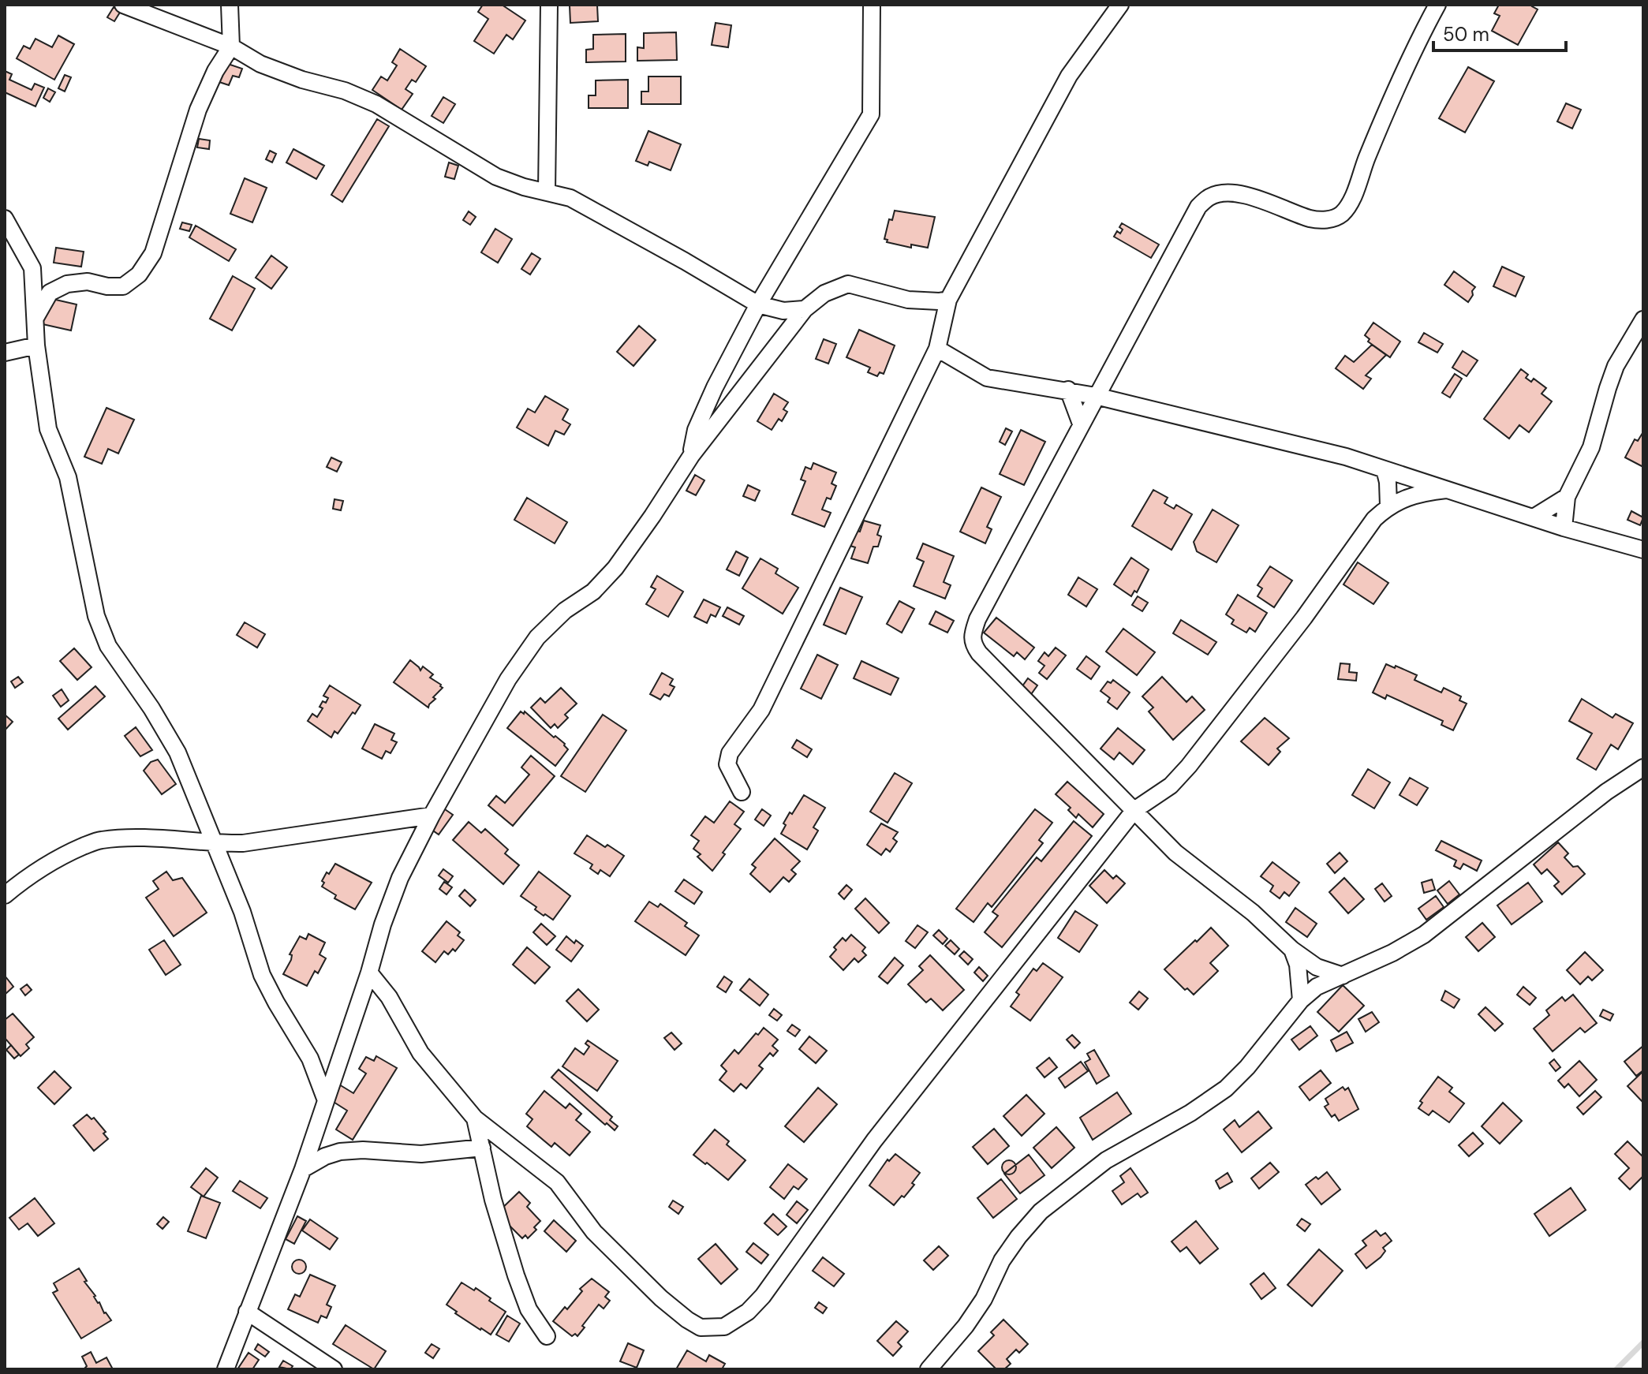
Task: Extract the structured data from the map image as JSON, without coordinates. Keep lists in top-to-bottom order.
{
  "scale_bar": "50 m"
}
